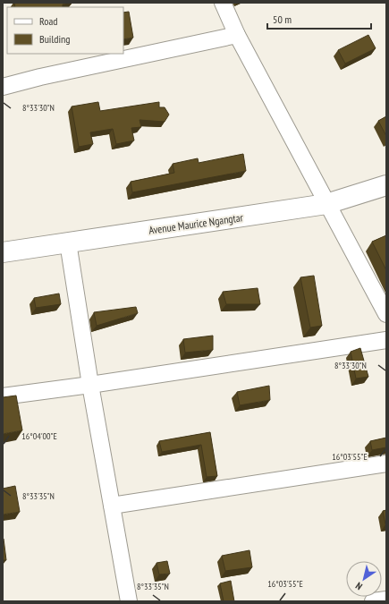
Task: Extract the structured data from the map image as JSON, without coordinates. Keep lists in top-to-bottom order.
{
  "streets": {
    "street": ["Avenue Maurice Ngangtar"]
  },
  "legend": ["Road", "Building"],
  "scale_bar": "50 m",
  "north": "bottom left",
  "coordinates": [
    "8°33'30\"N",
    "16°04'00\"E",
    "16°03'55\"E",
    "8°33'35\"N"
  ]
}
